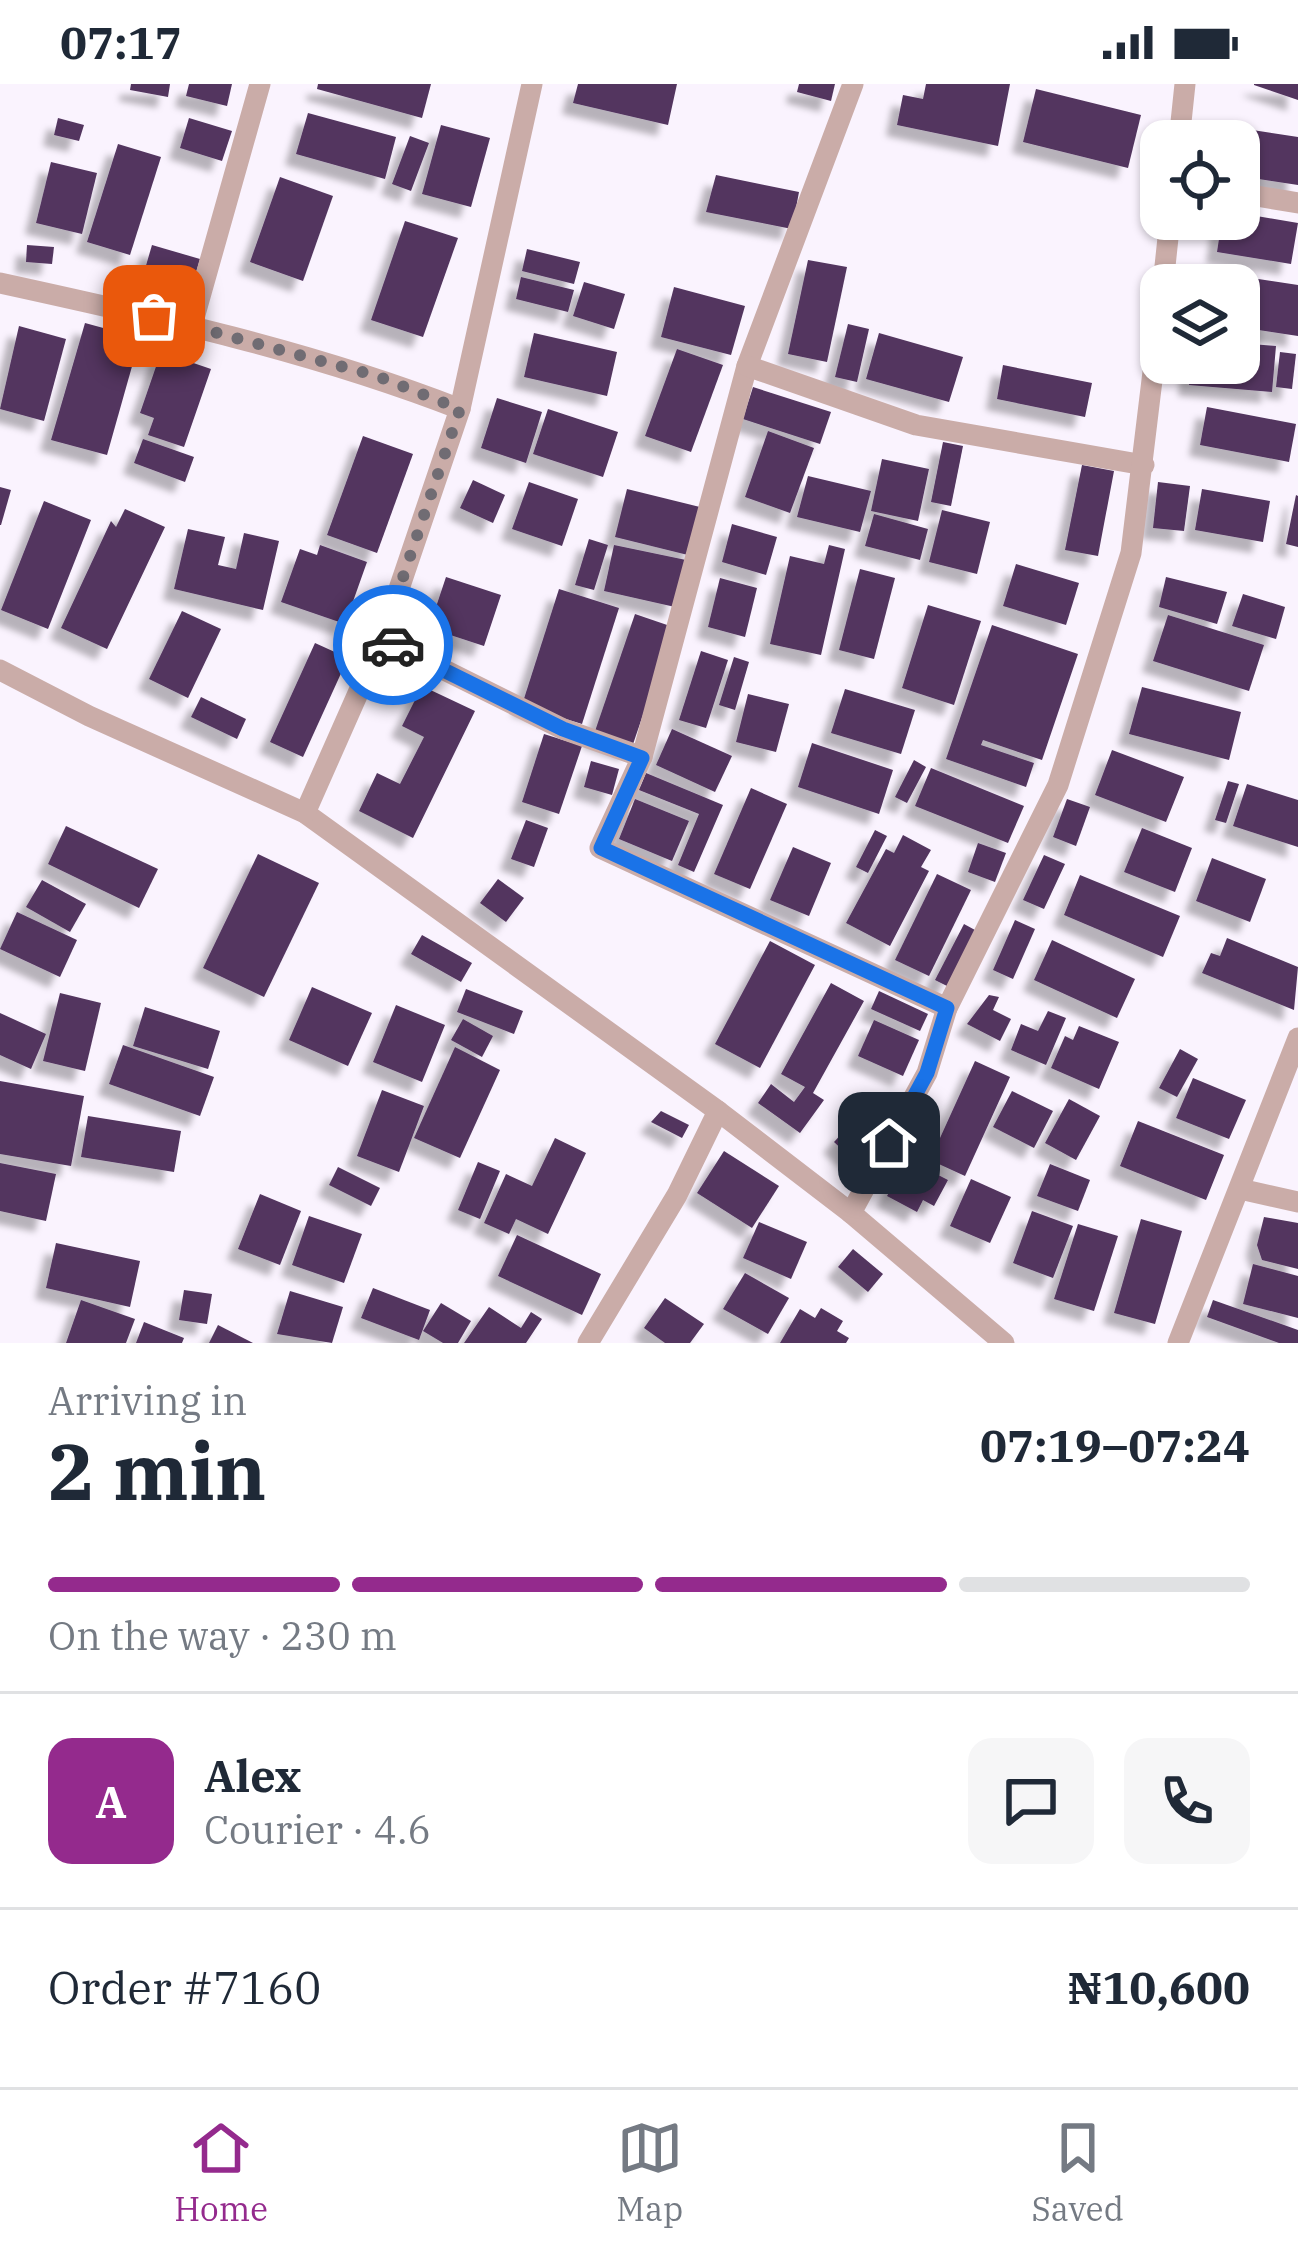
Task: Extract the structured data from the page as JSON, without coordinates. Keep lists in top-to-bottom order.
{
  "page": {
    "status": "07:17",
    "heading": ["2 min", "Arriving in", "07:19–07:24"],
    "panel": [
      "Alex",
      "Courier · 4.6",
      "Order #7160",
      "₦10,600"
    ],
    "bar": "On the way · 230 m",
    "round": "A",
    "tabs": ["Home", "Map", "Saved"]
  }
}
